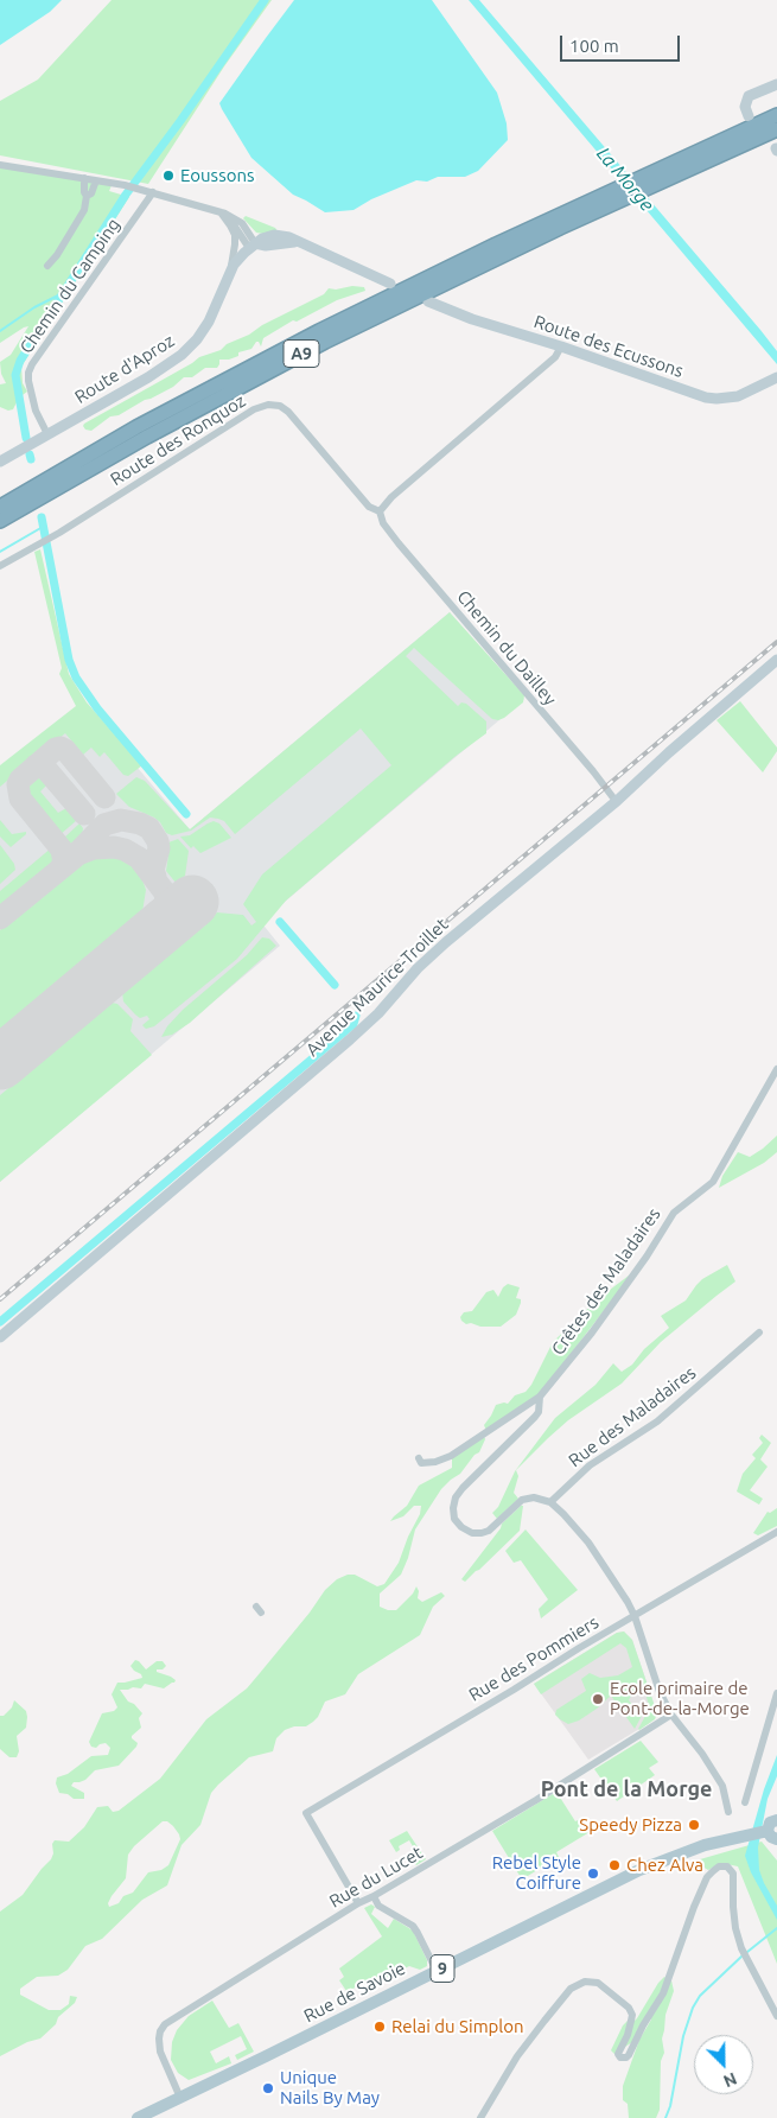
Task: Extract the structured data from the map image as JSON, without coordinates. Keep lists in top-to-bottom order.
{
  "streets": {
    "highway": ["A9"],
    "main road": ["9", "Rue de Savoie"],
    "street": [
      "Chemin du Camping",
      "Route des Ecussons",
      "Route d'Aproz",
      "Route des Ronquoz",
      "Chemin du Dailley",
      "Avenue Maurice-Troillet",
      "Crêtes des Maladaires",
      "Rue des Maladaires",
      "Rue des Pommiers",
      "Rue du Lucet"
    ]
  },
  "crossings": [
    ["Chemin du Camping", "Route d'Aproz"],
    ["Route des Ronquoz", "Chemin du Dailley"],
    ["Chemin du Dailley", "Avenue Maurice-Troillet"],
    ["Rue des Pommiers", "Rue du Lucet"],
    ["Rue du Lucet", "Rue de Savoie"]
  ],
  "districts": ["Pont de la Morge"],
  "water": ["La Morge"],
  "places": [
    "Eoussons",
    "Ecole primaire de Pont-de-la-Morge",
    "Speedy Pizza",
    "Chez Alva",
    "Rebel Style Coiffure",
    "Relai du Simplon",
    "Unique Nails By May"
  ],
  "scale_bar": "100 m",
  "north": "bottom right"
}
